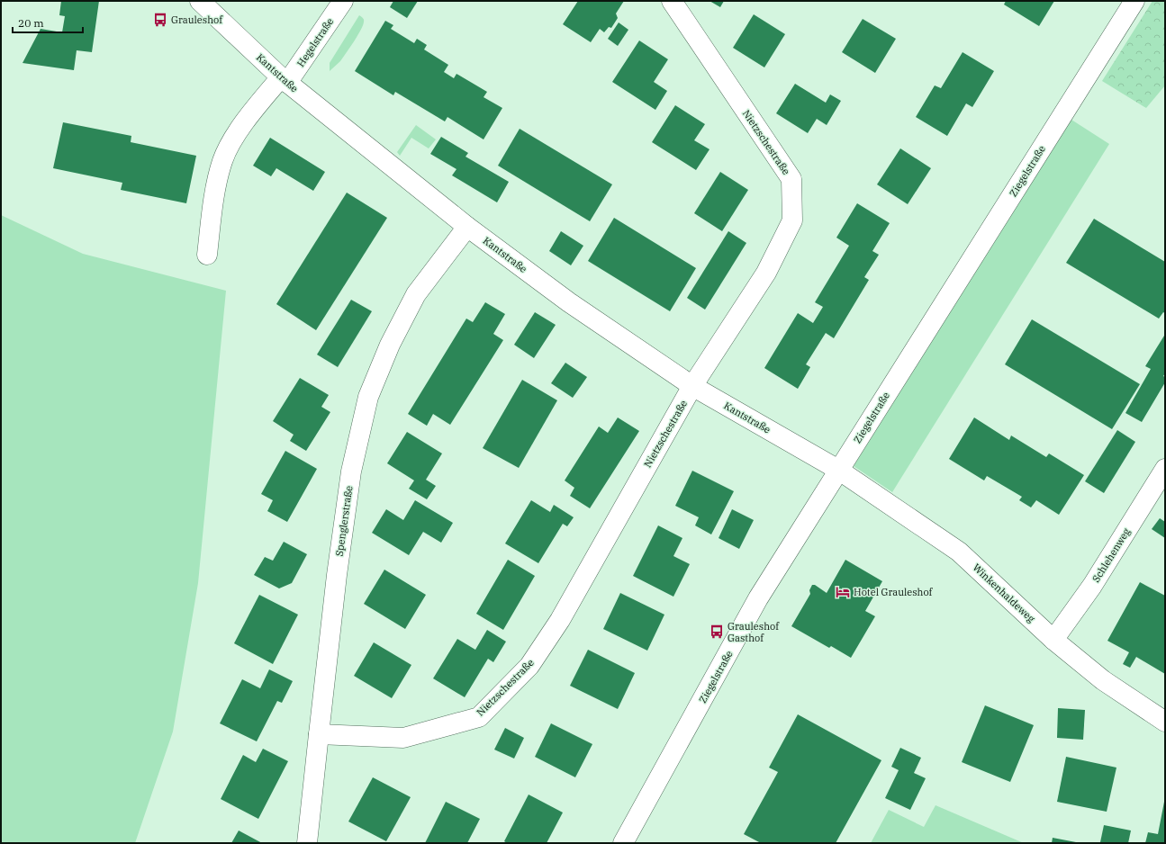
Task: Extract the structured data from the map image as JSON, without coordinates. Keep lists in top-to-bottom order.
{
  "streets": {
    "street": [
      "Hegelstraße",
      "Kantstraße",
      "Nietzschestraße",
      "Ziegelstraße",
      "Spenglerstraße",
      "Schlehenweg",
      "Winkenhaldeweg"
    ]
  },
  "crossings": [
    ["Hegelstraße", "Kantstraße"],
    ["Kantstraße", "Nietzschestraße"],
    ["Kantstraße", "Ziegelstraße"],
    ["Kantstraße", "Spenglerstraße"],
    ["Kantstraße", "Winkenhaldeweg"],
    ["Nietzschestraße", "Spenglerstraße"],
    ["Ziegelstraße", "Winkenhaldeweg"],
    ["Schlehenweg", "Winkenhaldeweg"]
  ],
  "places": {
    "bus stop": ["Grauleshof", "Grauleshof Gasthof"],
    "hotel": ["Hotel Grauleshof"]
  },
  "scale_bar": "20 m"
}
